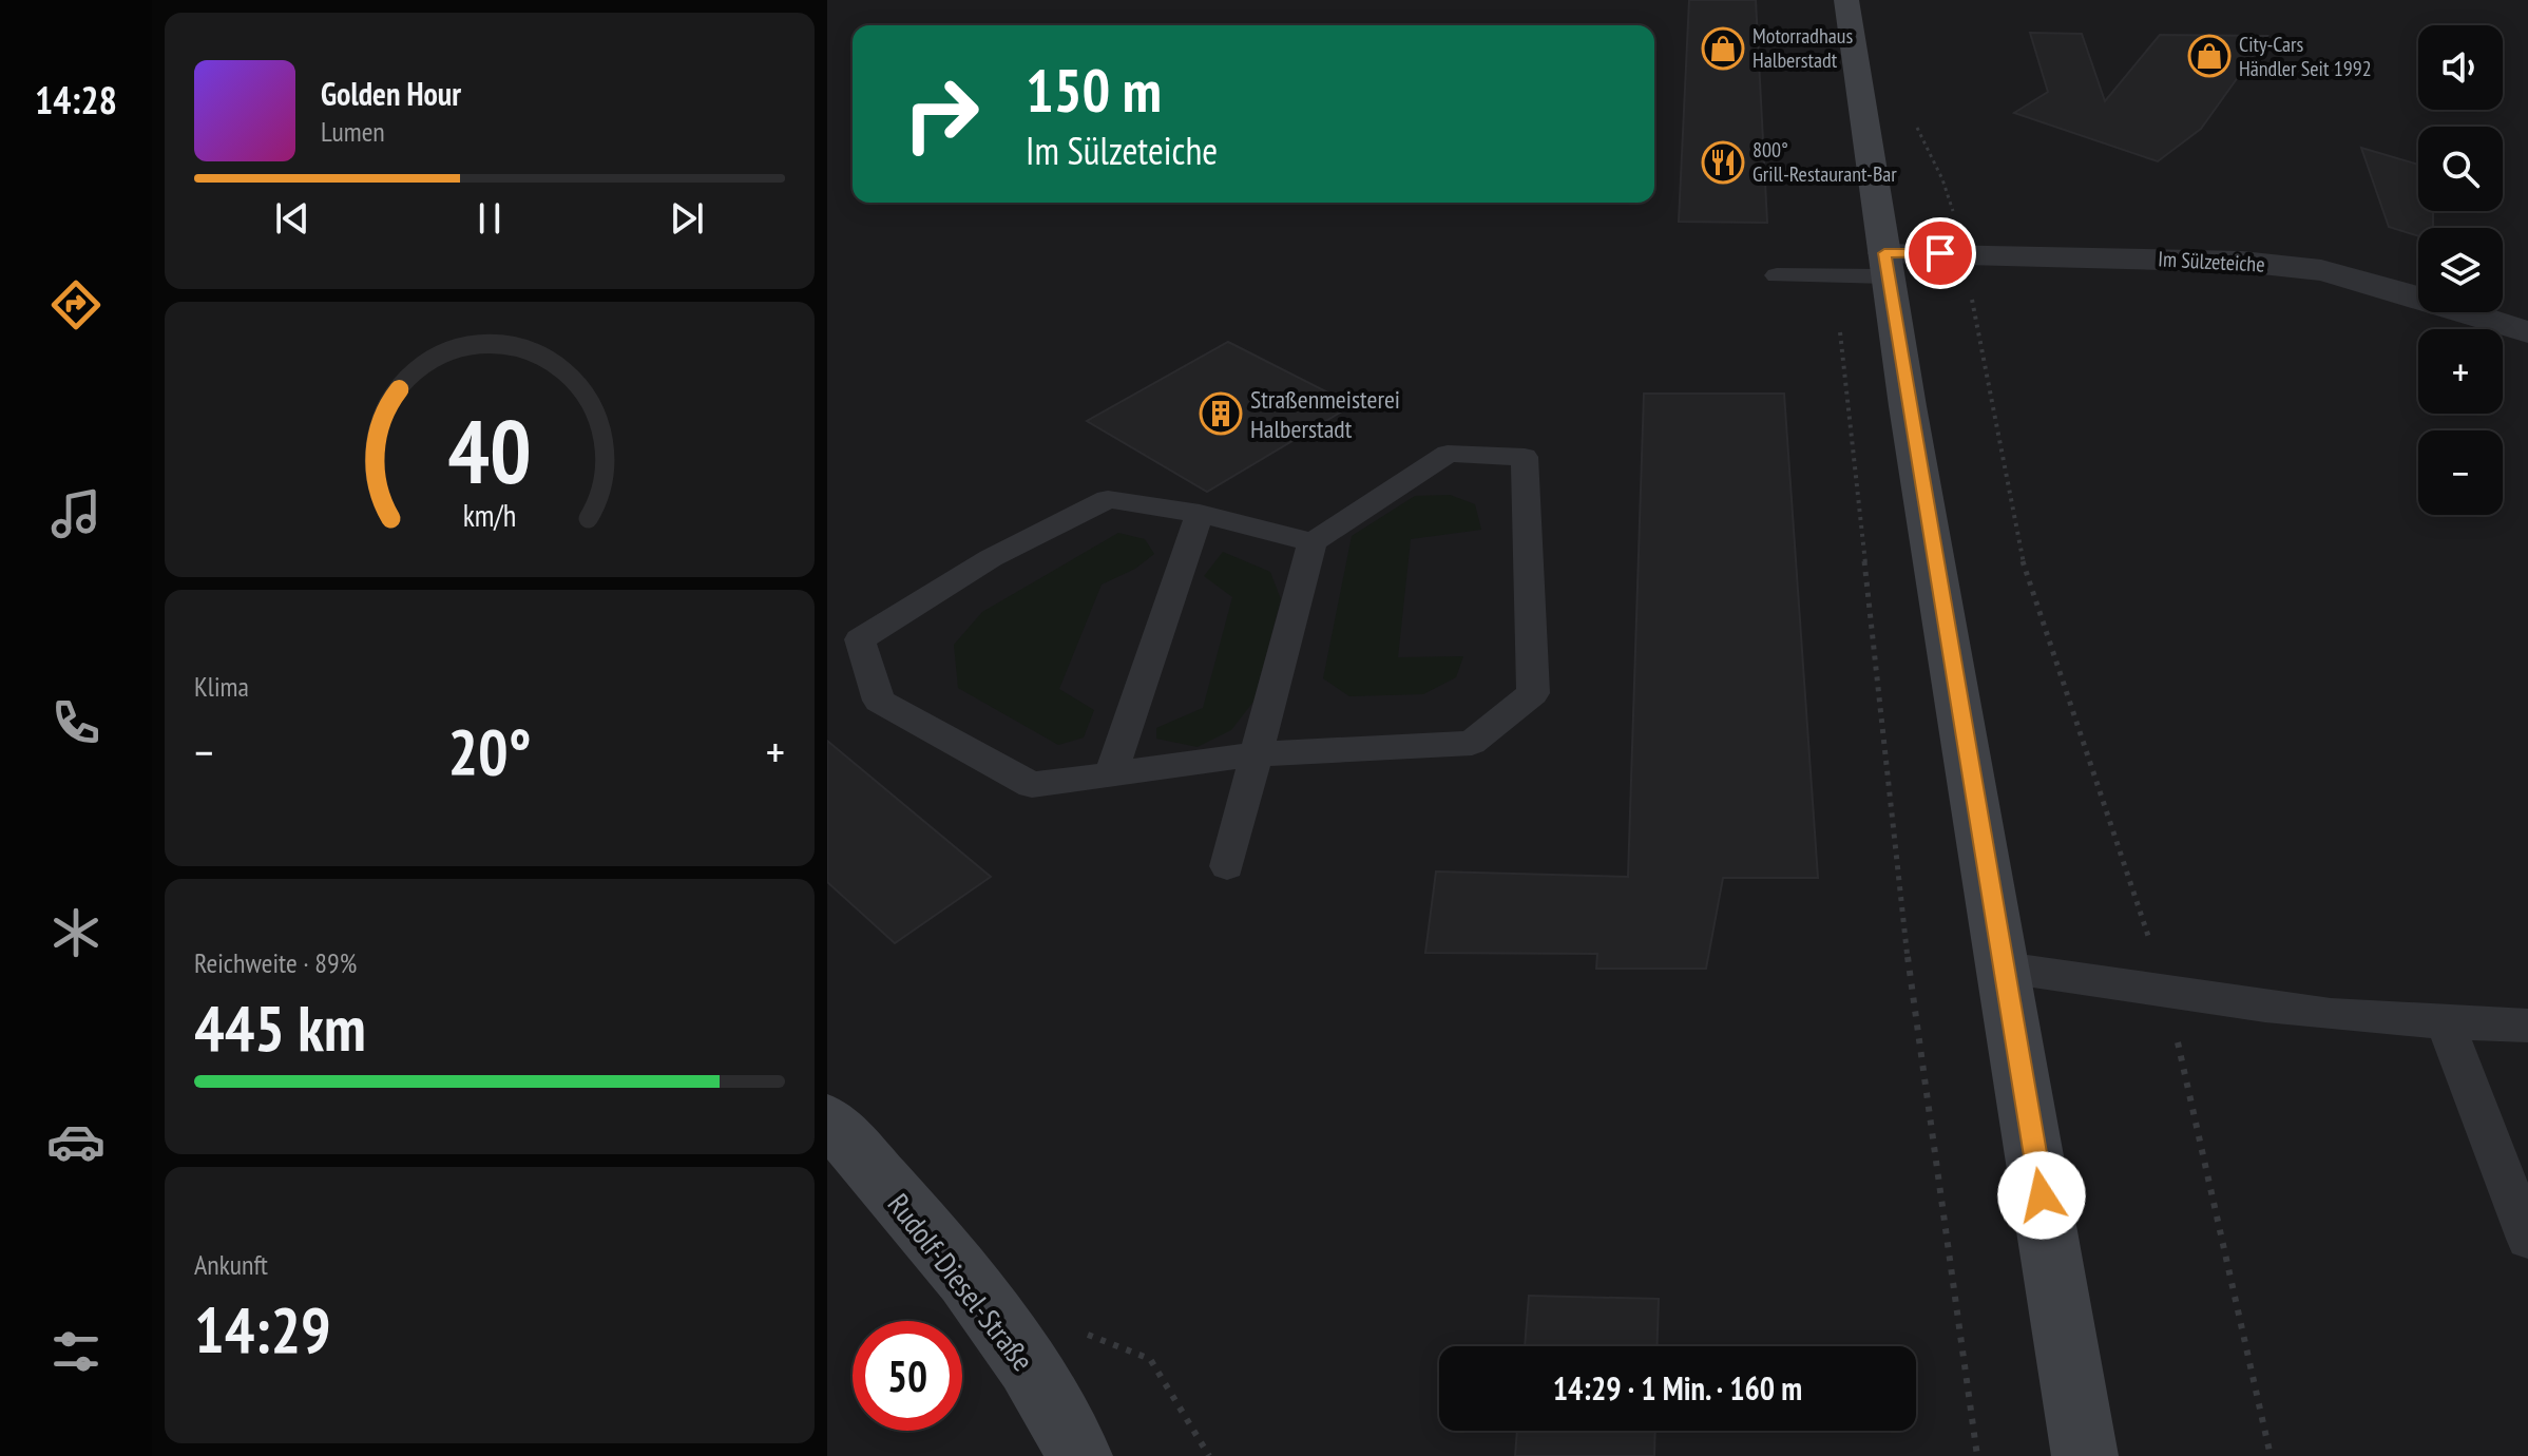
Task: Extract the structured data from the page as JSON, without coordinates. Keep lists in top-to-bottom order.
{
  "streets": {
    "main road": ["Rudolf-Diesel-Straße"],
    "street": ["Im Sülzeteiche"]
  },
  "places": {
    "shop": ["Motorradhaus Halberstadt", "City-Cars Händler Seit 1992"],
    "restaurant": ["800° Grill-Restaurant-Bar"],
    "building": ["Straßenmeisterei Halberstadt"]
  },
  "page": {
    "tabs": "14:28",
    "map_buttons": ["+", "−"],
    "turn": ["150 m", "Im Sülzeteiche"],
    "song": ["Golden Hour", "Lumen"],
    "tile": [
      "Klima",
      ["Reichweite · 89%", "445 km"],
      ["Ankunft", "14:29"]
    ],
    "heat": ["−", "20°", "+"],
    "limit": "50",
    "trip": "14:29 · 1 Min. · 160 m",
    "gauge": ["40", "km/h"]
  }
}
